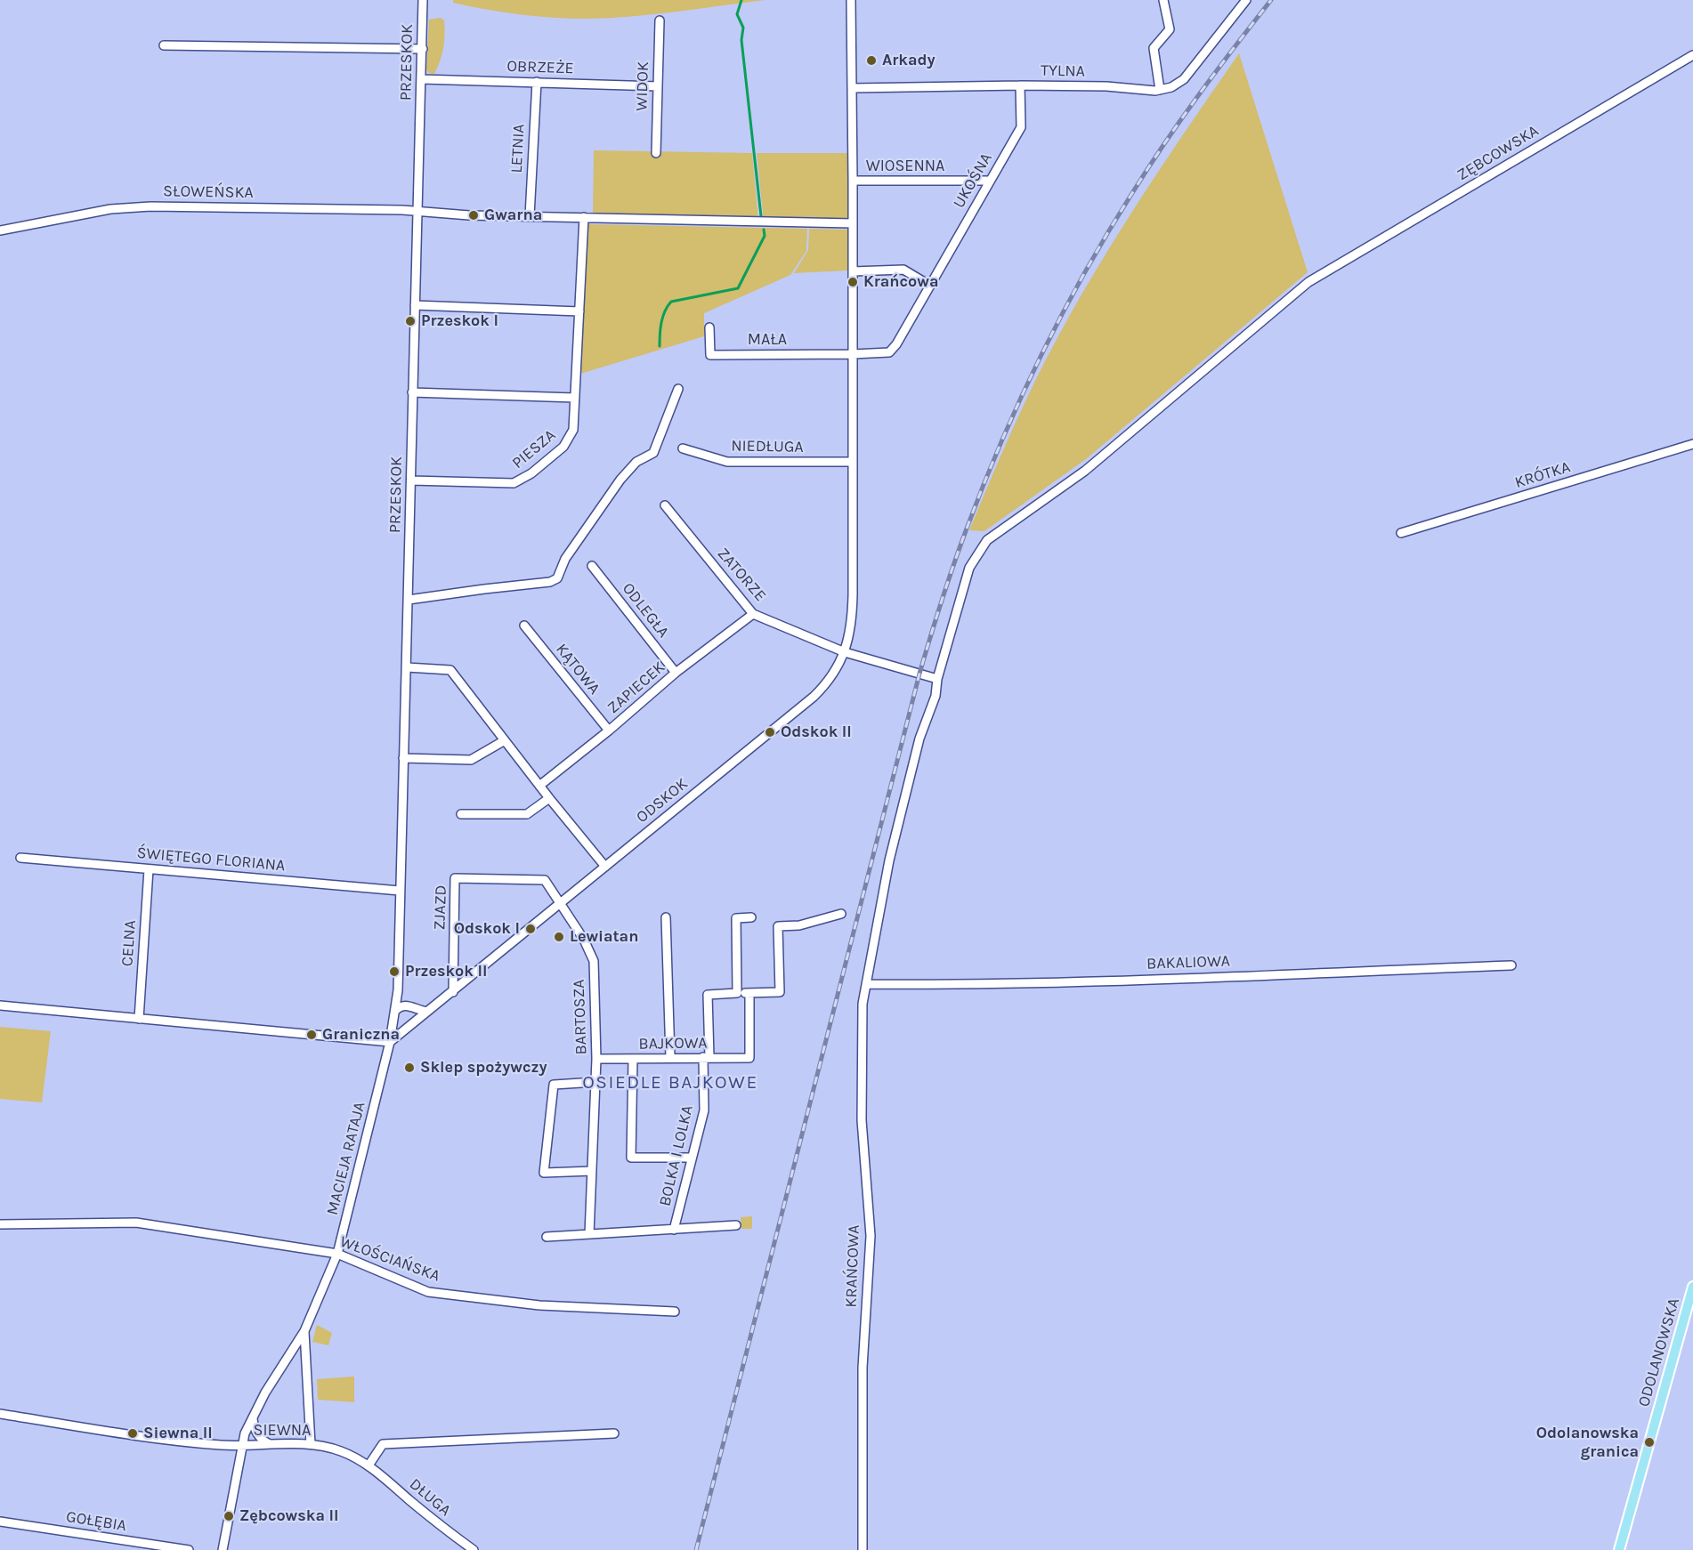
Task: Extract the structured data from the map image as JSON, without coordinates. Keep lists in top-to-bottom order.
{
  "streets": {
    "main road": ["ODOLANOWSKA"],
    "street": [
      "PRZESKOK",
      "OBRZEŻE",
      "TYLNA",
      "WIDOK",
      "LETNIA",
      "ZĘBCOWSKA",
      "WIOSENNA",
      "UKOŚNA",
      "SŁOWEŃSKA",
      "MAŁA",
      "NIEDŁUGA",
      "PIESZA",
      "KRÓTKA",
      "ZATORZE",
      "ODLEGŁA",
      "KĄTOWA",
      "ZAPIECEK",
      "ODSKOK",
      "ŚWIĘTEGO FLORIANA",
      "ZJAZD",
      "CELNA",
      "BAKALIOWA",
      "BARTOSZA",
      "BAJKOWA",
      "BOLKA I LOLKA",
      "MACIEJA RATAJA",
      "WŁOŚCIAŃSKA",
      "KRAŃCOWA",
      "SIEWNA",
      "DŁUGA",
      "GOŁĘBIA"
    ]
  },
  "crossings": [
    ["PRZESKOK", "OBRZEŻE"],
    ["PRZESKOK", "SŁOWEŃSKA"],
    ["PRZESKOK", "PIESZA"],
    ["PRZESKOK", "ODSKOK"],
    ["PRZESKOK", "ŚWIĘTEGO FLORIANA"],
    ["PRZESKOK", "MACIEJA RATAJA"],
    ["OBRZEŻE", "WIDOK"],
    ["OBRZEŻE", "LETNIA"],
    ["TYLNA", "UKOŚNA"],
    ["ZĘBCOWSKA", "KRAŃCOWA"],
    ["WIOSENNA", "UKOŚNA"],
    ["UKOŚNA", "MAŁA"],
    ["ZATORZE", "ZAPIECEK"],
    ["ZATORZE", "ODSKOK"],
    ["ODLEGŁA", "ZAPIECEK"],
    ["KĄTOWA", "ZAPIECEK"],
    ["ODSKOK", "ZJAZD"],
    ["ODSKOK", "BARTOSZA"],
    ["ODSKOK", "MACIEJA RATAJA"],
    ["ŚWIĘTEGO FLORIANA", "CELNA"],
    ["ZJAZD", "BARTOSZA"],
    ["BAKALIOWA", "KRAŃCOWA"],
    ["BARTOSZA", "BAJKOWA"],
    ["BARTOSZA", "BOLKA I LOLKA"],
    ["BAJKOWA", "BOLKA I LOLKA"],
    ["MACIEJA RATAJA", "WŁOŚCIAŃSKA"],
    ["MACIEJA RATAJA", "SIEWNA"],
    ["SIEWNA", "DŁUGA"]
  ],
  "districts": ["OSIEDLE BAJKOWE"],
  "places": [
    "Arkady",
    "Gwarna",
    "Krańcowa",
    "Przeskok I",
    "Odskok II",
    "Odskok I",
    "Lewiatan",
    "Przeskok II",
    "Graniczna",
    "Sklep spożywczy",
    "Siewna II",
    "Odolanowska granica",
    "Zębcowska II"
  ]
}
